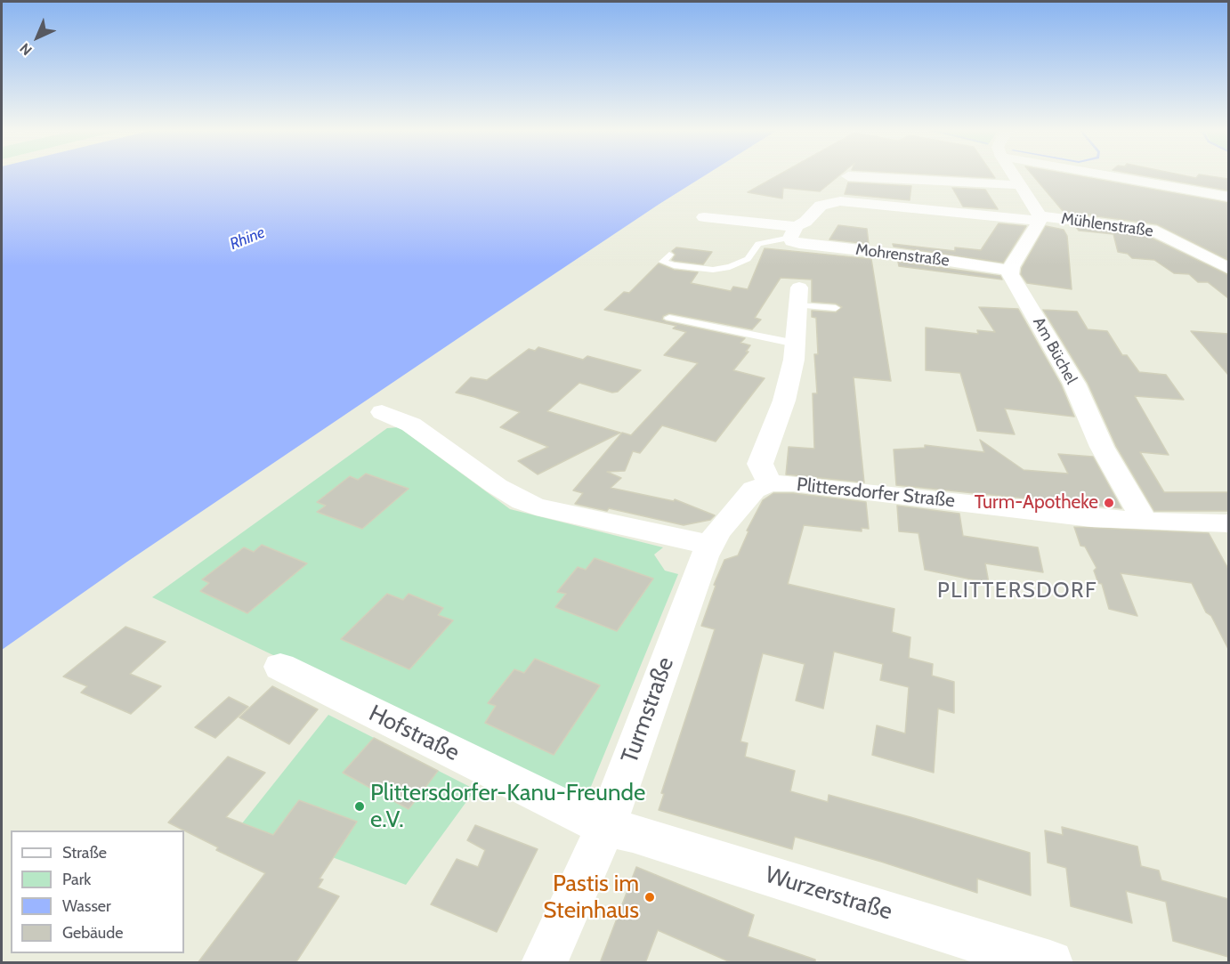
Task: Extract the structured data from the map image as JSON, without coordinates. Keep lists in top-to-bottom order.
{
  "streets": {
    "street": [
      "Mühlenstraße",
      "Mohrenstraße",
      "Am Büchel",
      "Plittersdorfer Straße",
      "Turmstraße",
      "Hofstraße",
      "Wurzerstraße"
    ]
  },
  "crossings": [
    ["Mühlenstraße", "Mohrenstraße"],
    ["Mohrenstraße", "Am Büchel"],
    ["Am Büchel", "Plittersdorfer Straße"],
    ["Plittersdorfer Straße", "Turmstraße"],
    ["Turmstraße", "Hofstraße"],
    ["Turmstraße", "Wurzerstraße"],
    ["Hofstraße", "Wurzerstraße"]
  ],
  "districts": ["PLITTERSDORF"],
  "water": ["Rhine"],
  "places": ["Turm-Apotheke", "Plittersdorfer-Kanu-Freunde e.V.", "Pastis im Steinhaus"],
  "legend": [
    "Straße",
    "Park",
    "Wasser",
    "Gebäude"
  ],
  "north": "bottom left"
}
